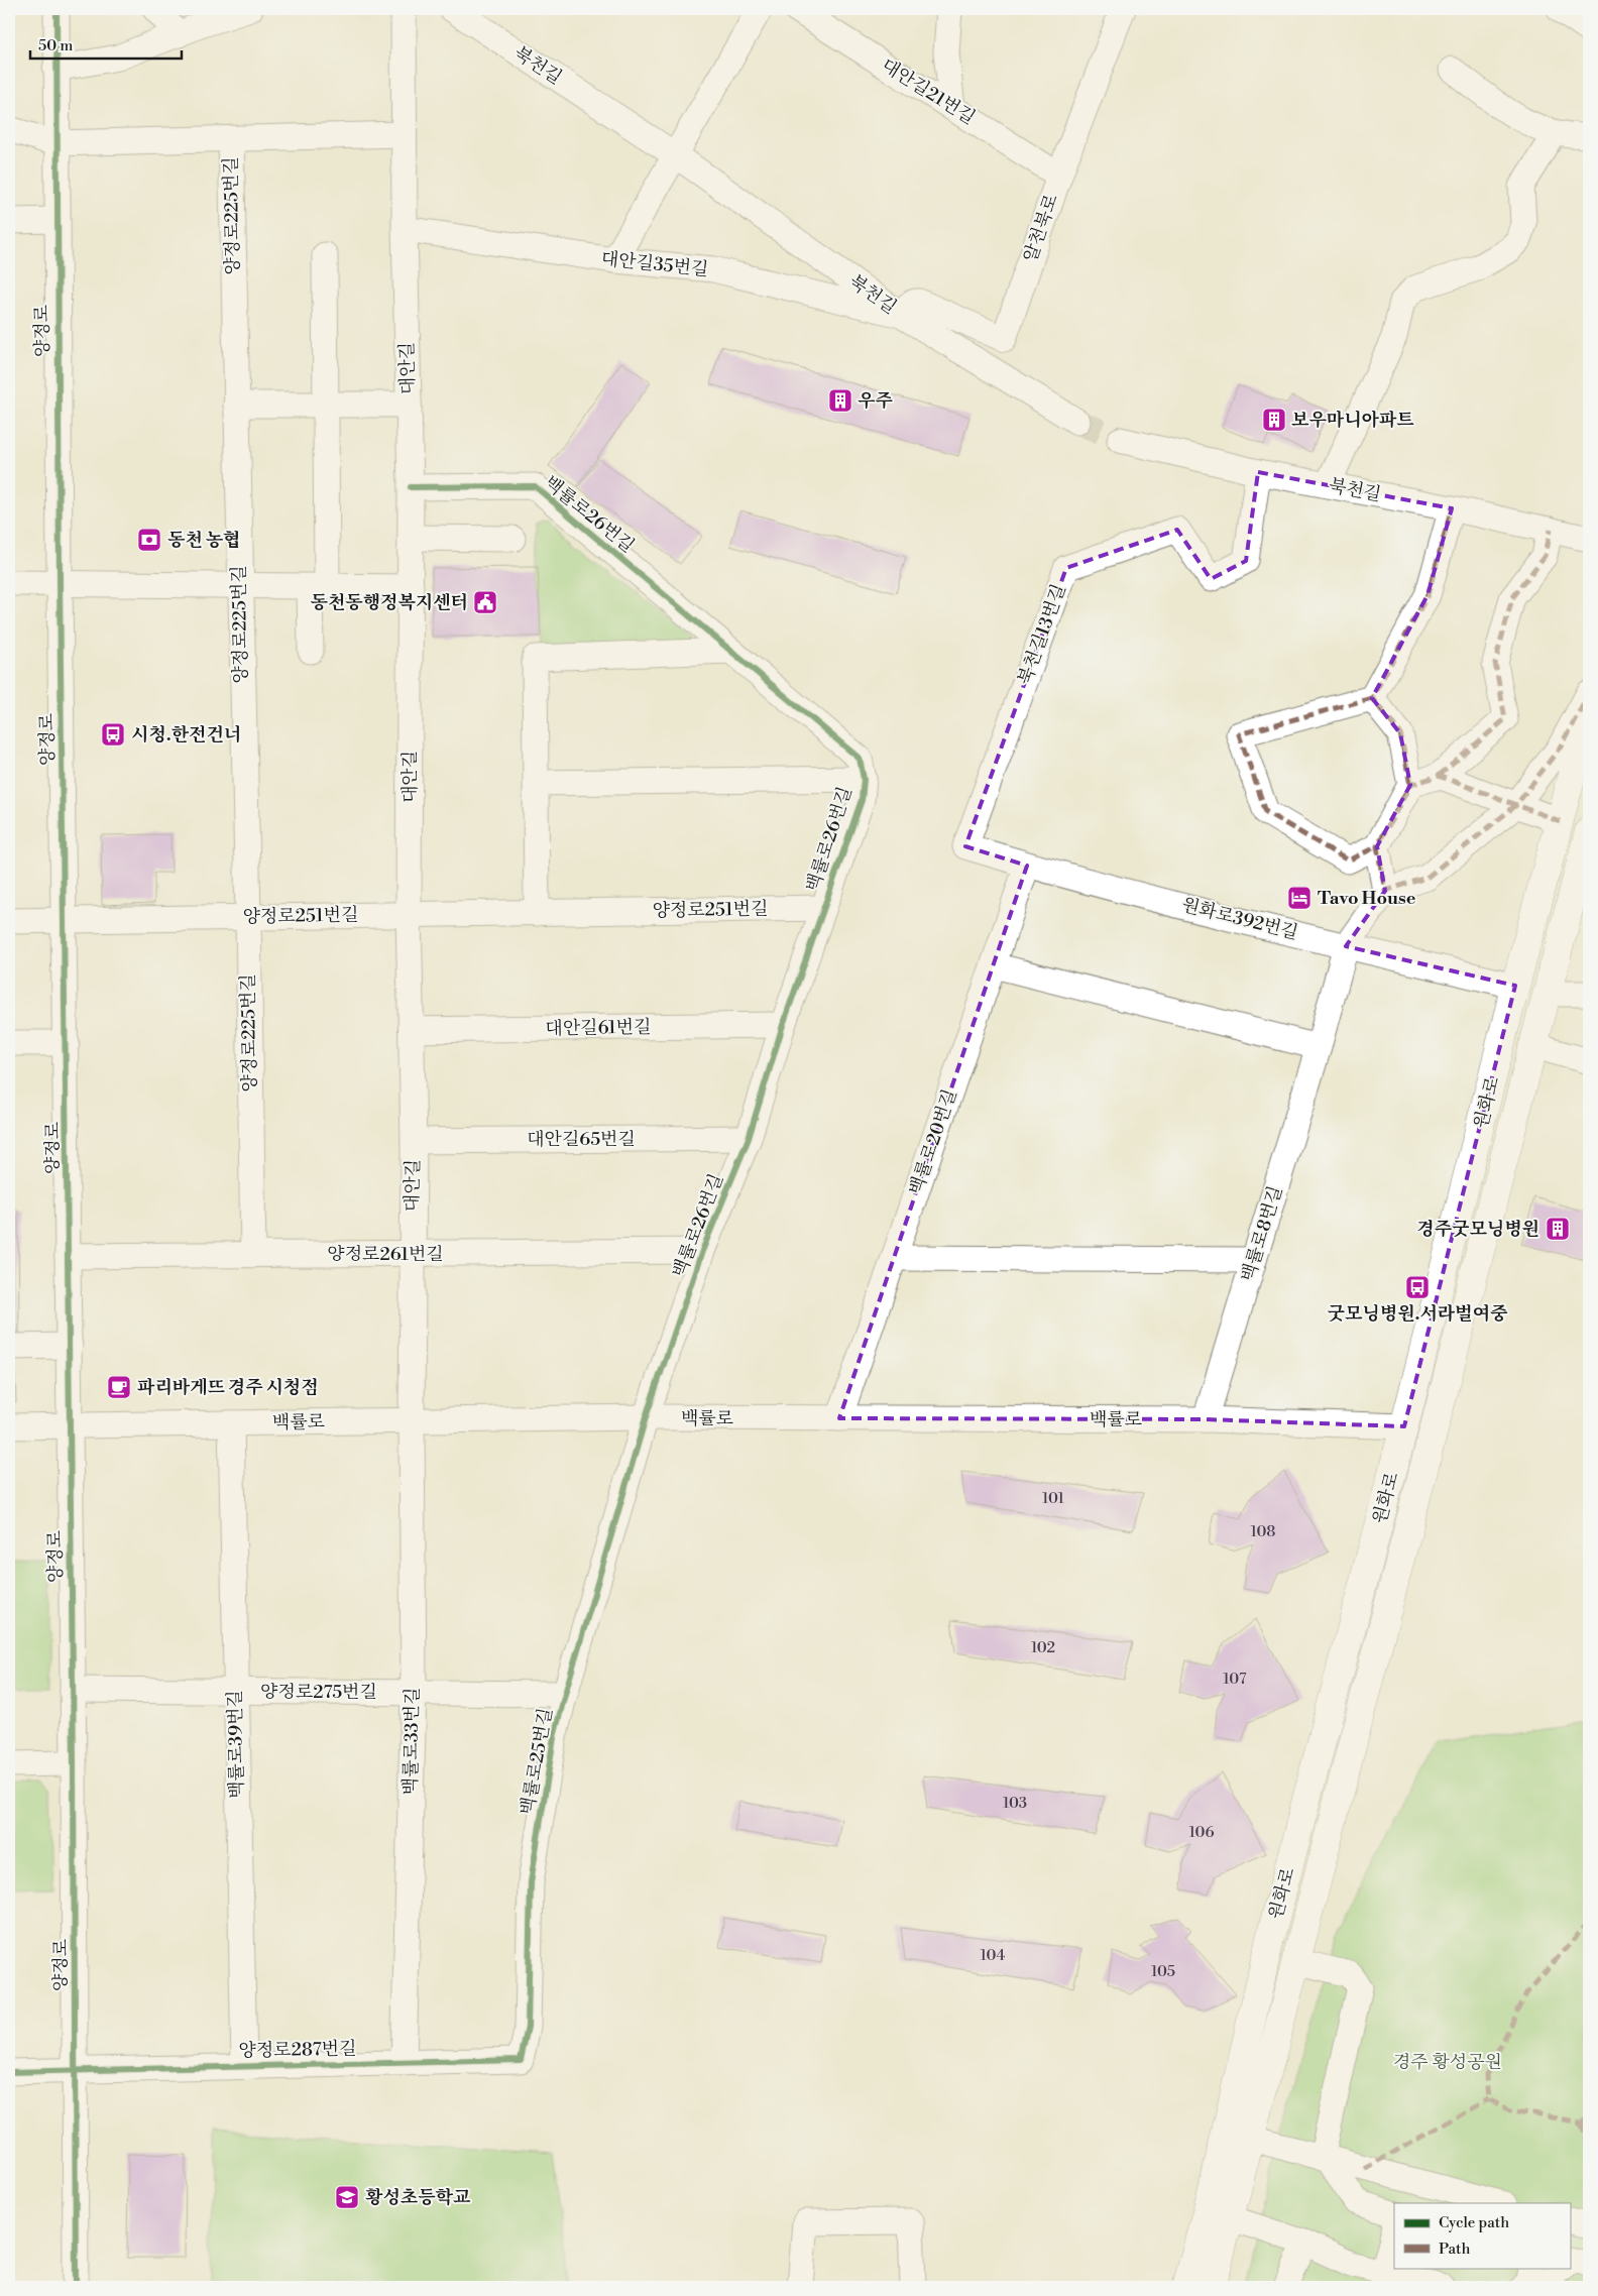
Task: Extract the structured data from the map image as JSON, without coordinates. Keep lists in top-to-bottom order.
{
  "streets": {
    "main road": ["원화로"],
    "street": [
      "북천길",
      "대안길21번길",
      "양정로225번길",
      "알천북로",
      "대안길35번길",
      "양정로",
      "대안길",
      "백률로26번길",
      "북천길13번길",
      "양정로251번길",
      "원화로392번길",
      "대안길61번길",
      "대안길65번길",
      "백률로20번길",
      "백률로8번길",
      "양정로261번길",
      "백률로",
      "양정로275번길",
      "백률로33번길",
      "백률로39번길",
      "백률로25번길",
      "양정로287번길"
    ]
  },
  "crossings": [
    ["북천길", "알천북로"],
    ["북천길", "대안길35번길"],
    ["북천길", "북천길13번길"],
    ["대안길21번길", "알천북로"],
    ["양정로225번길", "양정로"],
    ["양정로225번길", "양정로251번길"],
    ["양정로225번길", "양정로261번길"],
    ["알천북로", "대안길35번길"],
    ["대안길35번길", "대안길"],
    ["양정로", "양정로251번길"],
    ["양정로", "양정로261번길"],
    ["양정로", "백률로"],
    ["양정로", "양정로275번길"],
    ["양정로", "양정로287번길"],
    ["대안길", "백률로26번길"],
    ["대안길", "양정로251번길"],
    ["대안길", "대안길61번길"],
    ["대안길", "대안길65번길"],
    ["대안길", "양정로261번길"],
    ["대안길", "백률로"],
    ["대안길", "백률로33번길"],
    ["백률로26번길", "양정로251번길"],
    ["백률로26번길", "대안길61번길"],
    ["백률로26번길", "대안길65번길"],
    ["백률로26번길", "양정로261번길"],
    ["백률로26번길", "백률로"],
    ["백률로26번길", "백률로25번길"],
    ["북천길13번길", "원화로392번길"],
    ["원화로392번길", "원화로"],
    ["원화로392번길", "백률로20번길"],
    ["원화로392번길", "백률로8번길"],
    ["원화로", "백률로"],
    ["백률로20번길", "백률로"],
    ["백률로8번길", "백률로"],
    ["백률로", "백률로33번길"],
    ["백률로", "백률로39번길"],
    ["백률로", "백률로25번길"],
    ["양정로275번길", "백률로33번길"],
    ["양정로275번길", "백률로39번길"],
    ["양정로275번길", "백률로25번길"],
    ["백률로33번길", "양정로287번길"],
    ["백률로39번길", "양정로287번길"],
    ["백률로25번길", "양정로287번길"]
  ],
  "parks": ["경주 황성공원"],
  "places": {
    "building": ["우주", "보우마니아파트", "경주굿모닝병원"],
    "bank": ["동천 농협"],
    "public building": ["동천동행정복지센터"],
    "bus stop": ["시청.한전건너", "굿모닝병원.서라벌여중"],
    "hotel": ["Tavo House"],
    "cafe": ["파리바게뜨 경주 시청점"],
    "school or university": ["황성초등학교"]
  },
  "house_numbers": [
    "101",
    "108",
    "102",
    "107",
    "103",
    "106",
    "104",
    "105"
  ],
  "legend": ["Cycle path", "Path"],
  "scale_bar": "50 m"
}
